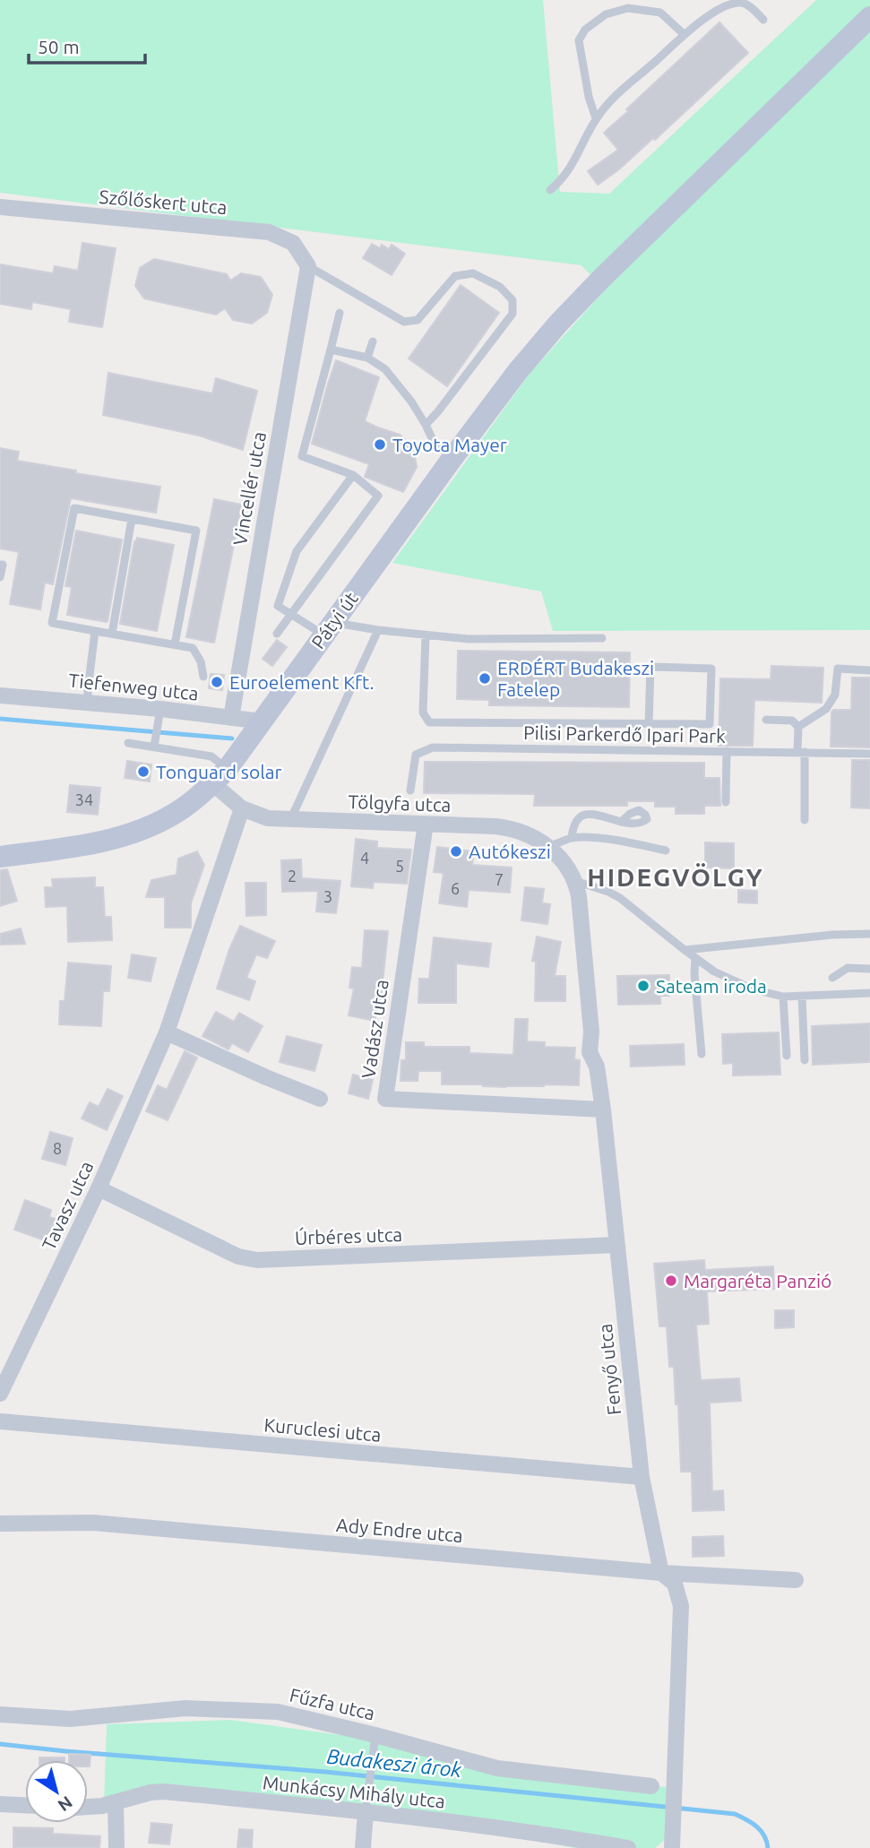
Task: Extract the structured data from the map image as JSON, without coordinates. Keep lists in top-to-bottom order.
{
  "streets": {
    "main road": ["Pátyi út"],
    "street": [
      "Szőlőskert utca",
      "Vincellér utca",
      "Tiefenweg utca",
      "Tölgyfa utca",
      "Vadász utca",
      "Tavasz utca",
      "Úrbéres utca",
      "Fenyő utca",
      "Kuruclesi utca",
      "Ady Endre utca",
      "Fűzfa utca",
      "Munkácsy Mihály utca"
    ],
    "lane": ["Pilisi Parkerdő Ipari Park"]
  },
  "crossings": [
    ["Szőlőskert utca", "Vincellér utca"],
    ["Vincellér utca", "Tiefenweg utca"],
    ["Pátyi út", "Tiefenweg utca"],
    ["Pátyi út", "Tölgyfa utca"],
    ["Tölgyfa utca", "Vadász utca"],
    ["Tölgyfa utca", "Tavasz utca"],
    ["Tölgyfa utca", "Fenyő utca"],
    ["Vadász utca", "Fenyő utca"],
    ["Tavasz utca", "Úrbéres utca"],
    ["Úrbéres utca", "Fenyő utca"],
    ["Fenyő utca", "Kuruclesi utca"],
    ["Fenyő utca", "Ady Endre utca"]
  ],
  "districts": ["HIDEGVÖLGY"],
  "water": ["Budakeszi árok"],
  "places": [
    "Toyota Mayer",
    "ERDÉRT Budakeszi Fatelep",
    "Euroelement Kft.",
    "Tonguard solar",
    "Autókeszi",
    "Sateam iroda",
    "Margaréta Panzió"
  ],
  "house_numbers": [
    "34",
    "4",
    "5",
    "2",
    "7",
    "6",
    "3",
    "8"
  ],
  "scale_bar": "50 m",
  "north": "bottom right"
}
